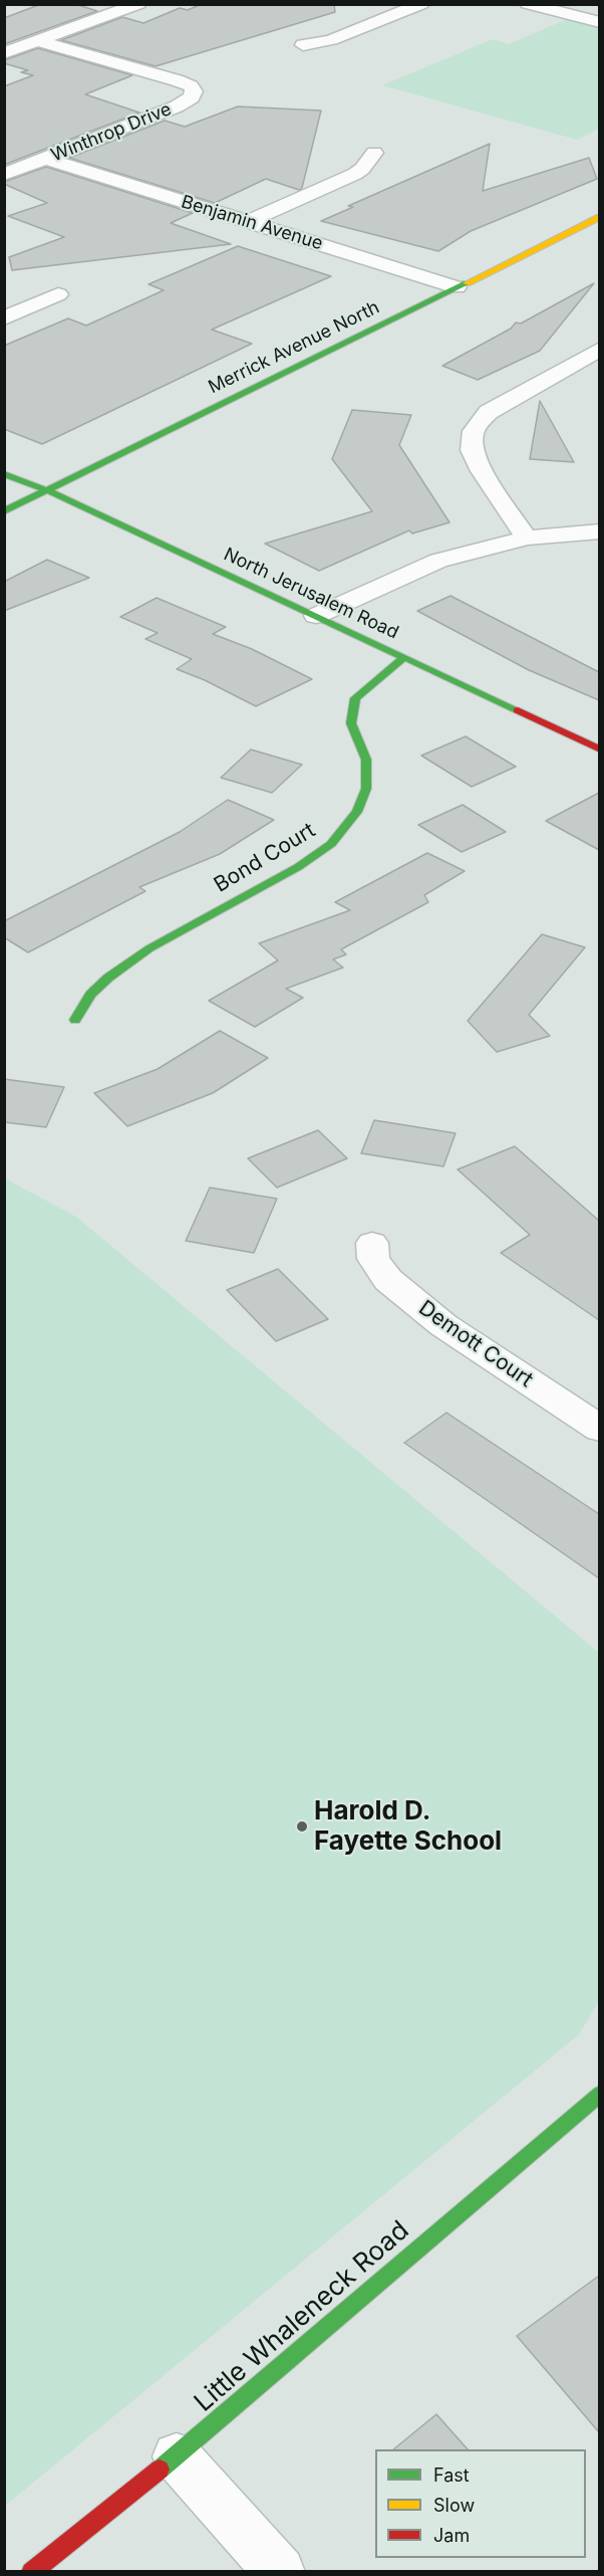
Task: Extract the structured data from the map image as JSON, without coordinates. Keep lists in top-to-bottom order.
{
  "streets": {
    "main road": [
      "Merrick Avenue North",
      "North Jerusalem Road",
      "Bond Court",
      "Little Whaleneck Road"
    ],
    "street": ["Winthrop Drive", "Benjamin Avenue", "Demott Court"]
  },
  "crossings": [
    ["Winthrop Drive", "Benjamin Avenue"],
    ["Benjamin Avenue", "Merrick Avenue North"],
    ["Merrick Avenue North", "North Jerusalem Road"],
    ["North Jerusalem Road", "Bond Court"]
  ],
  "places": ["Harold D. Fayette School"],
  "legend": ["Fast", "Slow", "Jam"]
}
